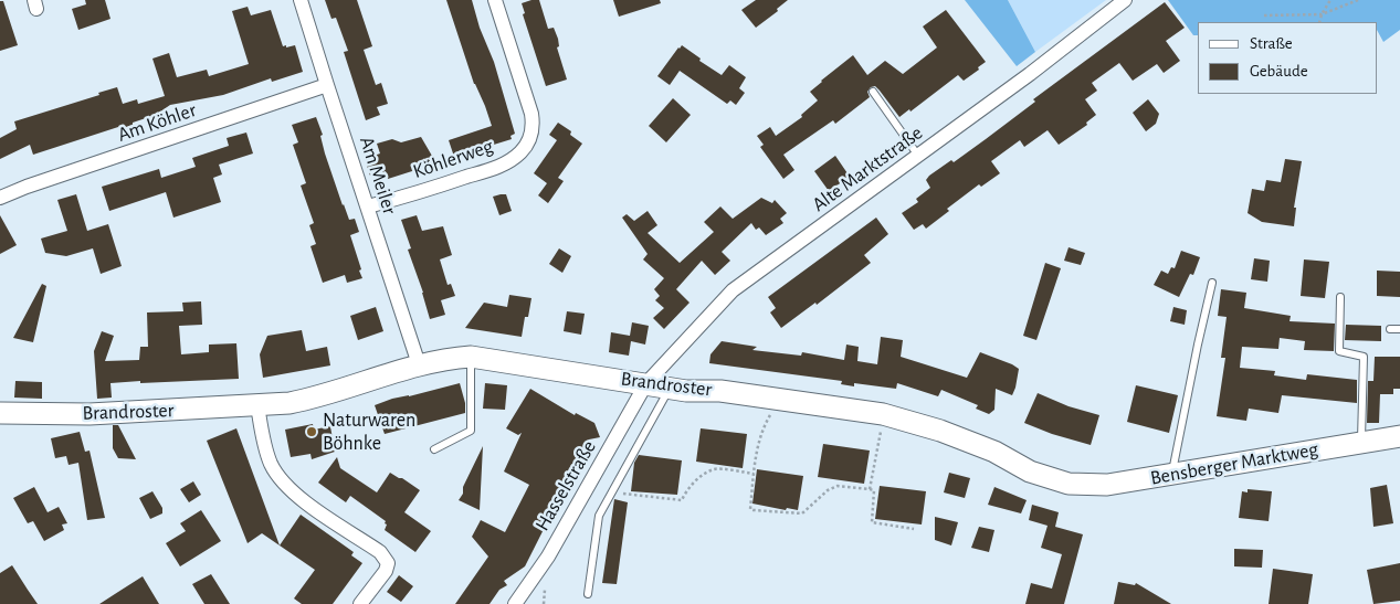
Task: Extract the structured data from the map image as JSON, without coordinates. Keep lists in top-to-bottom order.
{
  "streets": {
    "street": [
      "Am Köhler",
      "Köhlerweg",
      "Alte Marktstraße",
      "Am Meiler",
      "Brandroster",
      "Bensberger Marktweg",
      "Hasselstraße"
    ]
  },
  "crossings": [
    ["Am Köhler", "Am Meiler"],
    ["Köhlerweg", "Am Meiler"],
    ["Alte Marktstraße", "Brandroster"],
    ["Alte Marktstraße", "Hasselstraße"],
    ["Am Meiler", "Brandroster"],
    ["Brandroster", "Bensberger Marktweg"],
    ["Brandroster", "Hasselstraße"]
  ],
  "places": ["Naturwaren Böhnke"],
  "legend": ["Straße", "Gebäude"]
}
